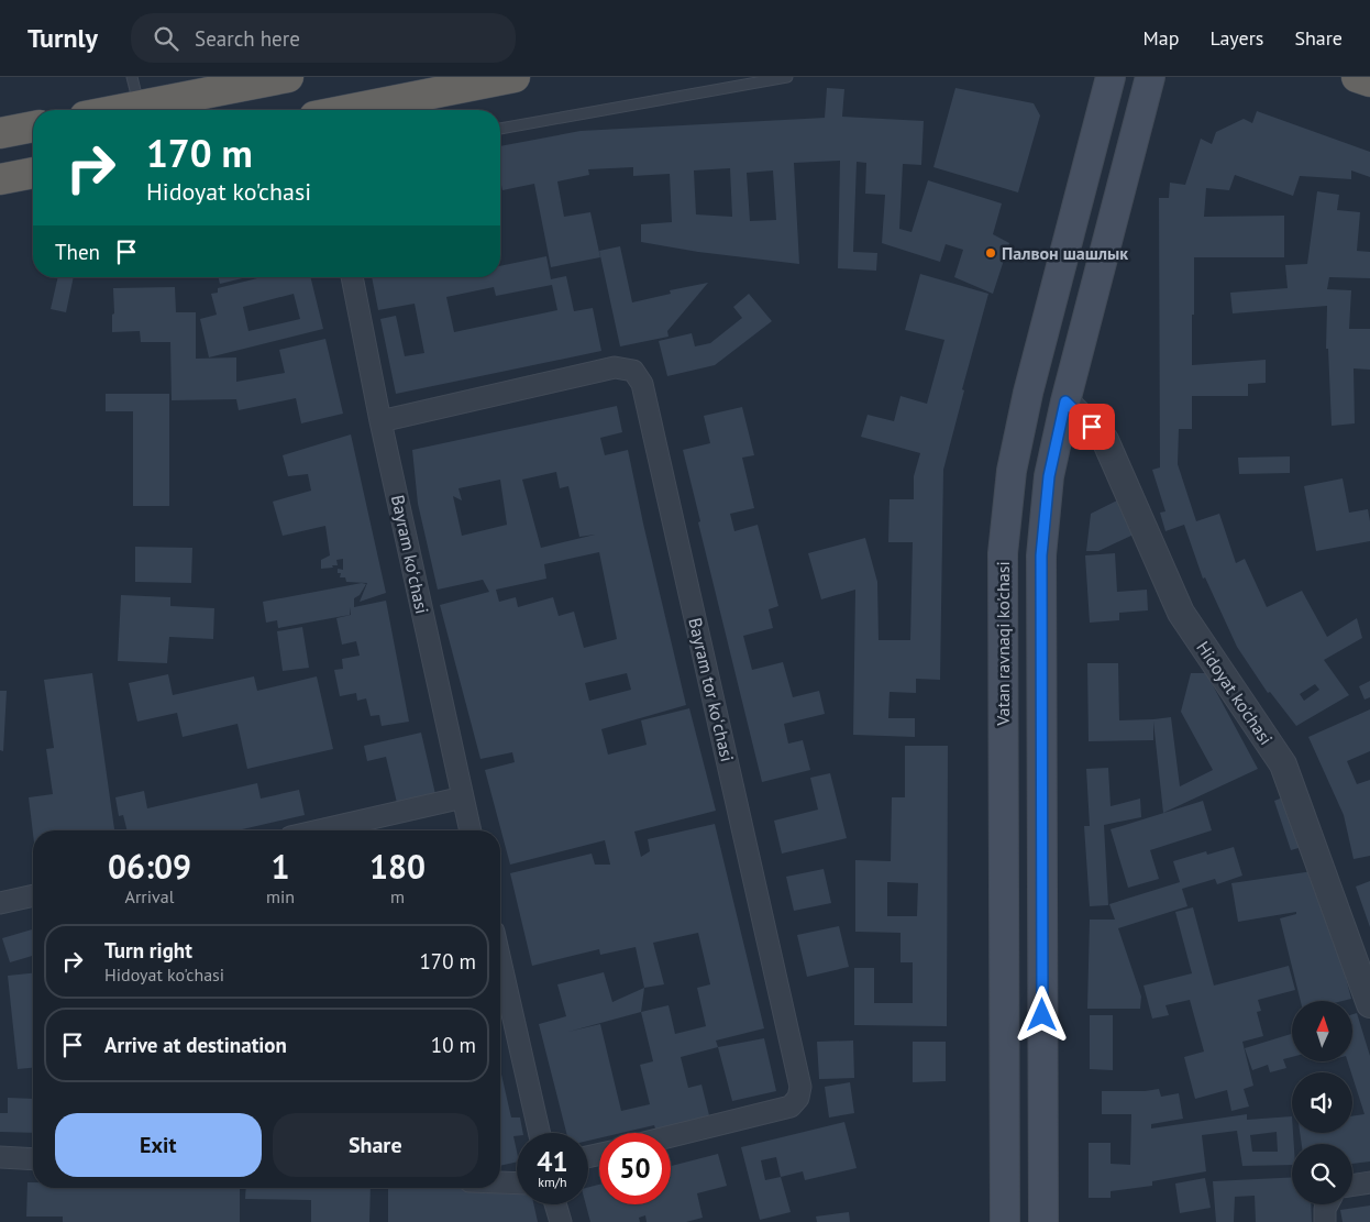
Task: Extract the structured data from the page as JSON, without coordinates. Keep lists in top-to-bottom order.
{
  "streets": {
    "main road": ["Vatan ravnaqi ko'chasi"],
    "street": ["Bayram koʻchasi", "Bayram tor koʻchasi", "Hidoyat ko'chasi"]
  },
  "crossings": [
    ["Bayram koʻchasi", "Bayram tor koʻchasi"]
  ],
  "places": ["Палвон шашлык"],
  "north": "top",
  "page": {
    "header": "Turnly",
    "search": "Search here",
    "nav": ["Map", "Layers", "Share"],
    "turn": ["170 m", "Hidoyat ko'chasi"],
    "then": "Then",
    "eta": [
      "06:09",
      "Arrival",
      "1",
      "min",
      "180",
      "m"
    ],
    "list": [
      {
        "name": "Turn right",
        "note": "Hidoyat ko'chasi",
        "value": "170 m"
      },
      {
        "name": "Arrive at destination",
        "value": "10 m"
      }
    ],
    "buttons": ["Exit", "Share"],
    "speed": "41 km/h",
    "limit": "50"
  }
}
